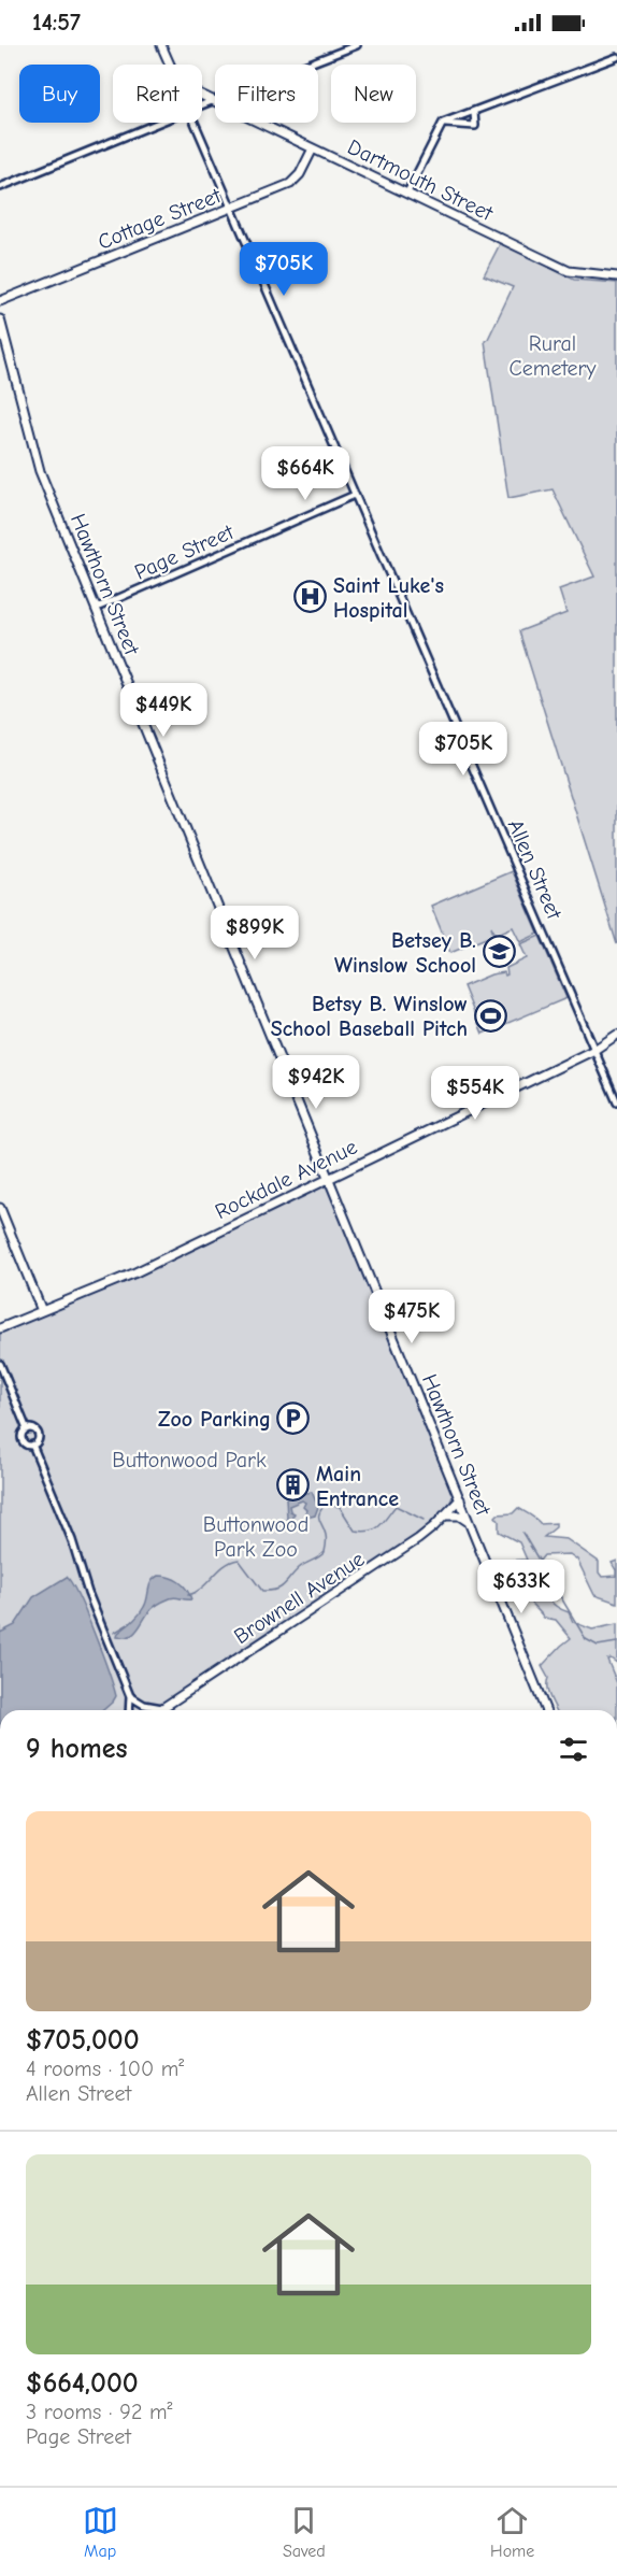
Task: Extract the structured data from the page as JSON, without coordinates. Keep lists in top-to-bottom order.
{
  "streets": {
    "main road": [
      "Dartmouth Street",
      "Cottage Street",
      "Hawthorn Street",
      "Allen Street",
      "Rockdale Avenue",
      "Brownell Avenue"
    ],
    "street": ["Page Street"]
  },
  "crossings": [
    ["Dartmouth Street", "Cottage Street"],
    ["Cottage Street", "Allen Street"],
    ["Page Street", "Hawthorn Street"],
    ["Page Street", "Allen Street"],
    ["Hawthorn Street", "Rockdale Avenue"],
    ["Hawthorn Street", "Brownell Avenue"],
    ["Allen Street", "Rockdale Avenue"]
  ],
  "parks": ["Rural Cemetery", "Buttonwood Park", "Buttonwood Park Zoo"],
  "places": {
    "hospital": ["Saint Luke's Hospital"],
    "school or university": ["Betsey B. Winslow School"],
    "sports": ["Betsy B. Winslow School Baseball Pitch"],
    "parking": ["Zoo Parking"],
    "building": ["Main Entrance"]
  },
  "page": {
    "status": "14:57",
    "chip": [
      "Buy",
      "Rent",
      "Filters",
      "New"
    ],
    "price": [
      "$705K",
      "$664K",
      "$449K",
      "$705K",
      "$899K",
      "$942K",
      "$554K",
      "$475K",
      "$633K"
    ],
    "heading": "9 homes",
    "list": [
      {
        "name": "$705,000",
        "note": "4 rooms · 100 m² · Allen Street"
      },
      {
        "name": "$664,000",
        "note": "3 rooms · 92 m² · Page Street"
      }
    ],
    "tabs": ["Map", "Saved", "Home"]
  }
}
